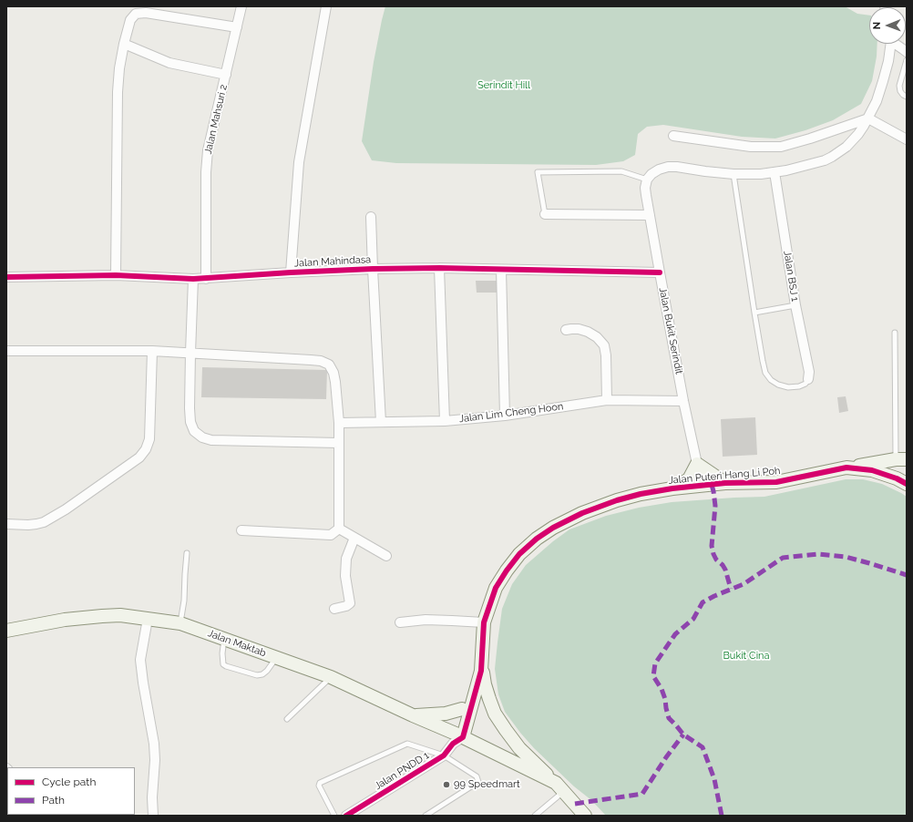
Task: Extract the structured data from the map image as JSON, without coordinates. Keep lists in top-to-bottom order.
{
  "streets": {
    "street": [
      "Jalan Mahsuri 2",
      "Jalan Mahindasa",
      "Jalan BSJ 1",
      "Jalan Bukit Serindit",
      "Jalan Lim Cheng Hoon",
      "Jalan Puteri Hang Li Poh",
      "Jalan Maktab",
      "Jalan PNDD 1"
    ]
  },
  "crossings": [
    ["Jalan Mahsuri 2", "Jalan Mahindasa"],
    ["Jalan Mahindasa", "Jalan Bukit Serindit"],
    ["Jalan Bukit Serindit", "Jalan Lim Cheng Hoon"],
    ["Jalan Bukit Serindit", "Jalan Puteri Hang Li Poh"],
    ["Jalan Puteri Hang Li Poh", "Jalan Maktab"],
    ["Jalan Puteri Hang Li Poh", "Jalan PNDD 1"],
    ["Jalan Maktab", "Jalan PNDD 1"]
  ],
  "parks": ["Serindit Hill", "Bukit Cina"],
  "places": ["99 Speedmart"],
  "legend": ["Cycle path", "Path"],
  "north": "left"
}
